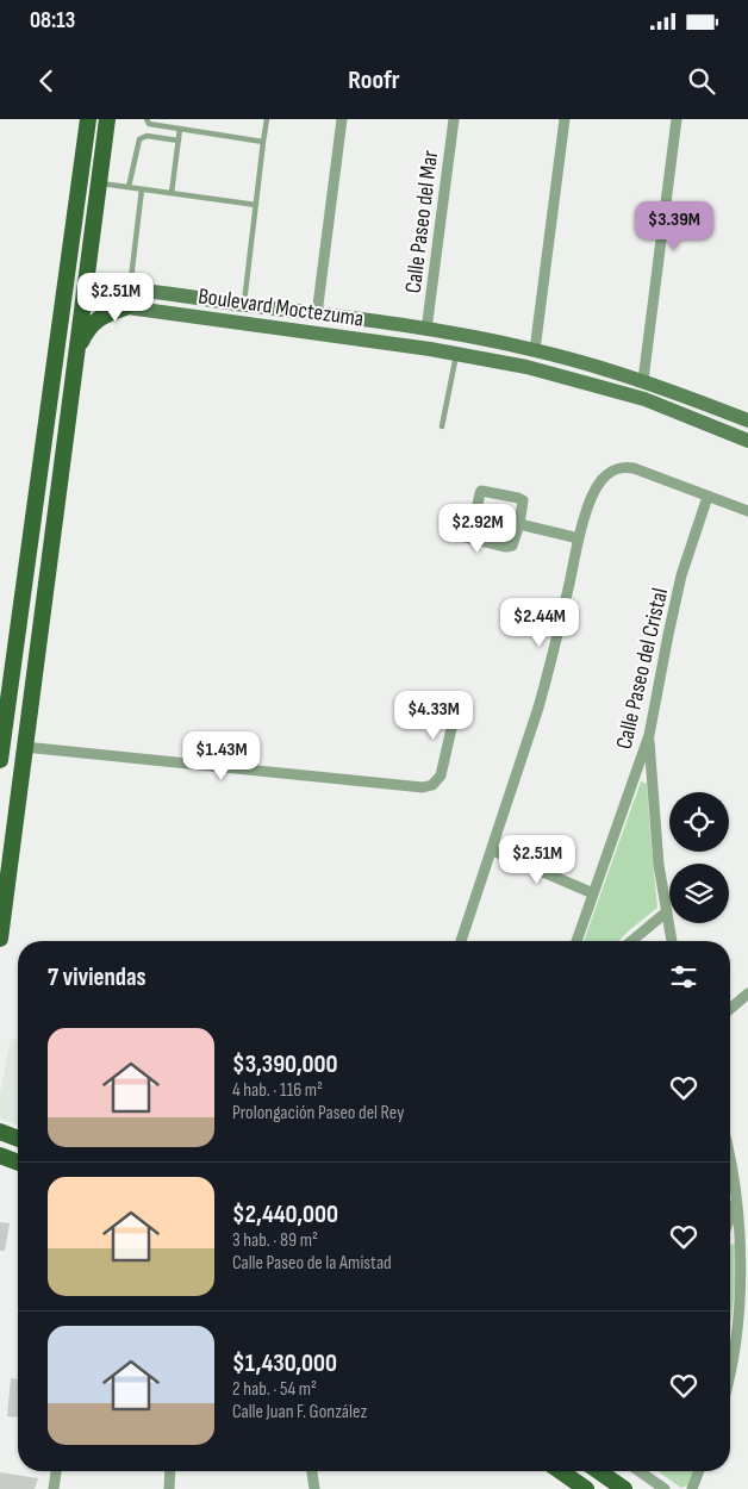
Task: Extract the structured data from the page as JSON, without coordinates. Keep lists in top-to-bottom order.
{
  "streets": {
    "main road": ["Boulevard Moctezuma"],
    "street": ["Calle Paseo del Mar", "Calle Paseo del Cristal"]
  },
  "crossings": [
    ["Calle Paseo del Mar", "Boulevard Moctezuma"]
  ],
  "page": {
    "status": "08:13",
    "header": "Roofr",
    "price": [
      "$3.39M",
      "$2.51M",
      "$2.92M",
      "$2.44M",
      "$4.33M",
      "$1.43M",
      "$2.51M"
    ],
    "heading": "7 viviendas",
    "list": [
      {
        "name": "$3,390,000",
        "note": "4 hab. · 116 m² · Prolongación Paseo del Rey"
      },
      {
        "name": "$2,440,000",
        "note": "3 hab. · 89 m² · Calle Paseo de la Amistad"
      },
      {
        "name": "$1,430,000",
        "note": "2 hab. · 54 m² · Calle Juan F. González"
      }
    ]
  }
}
